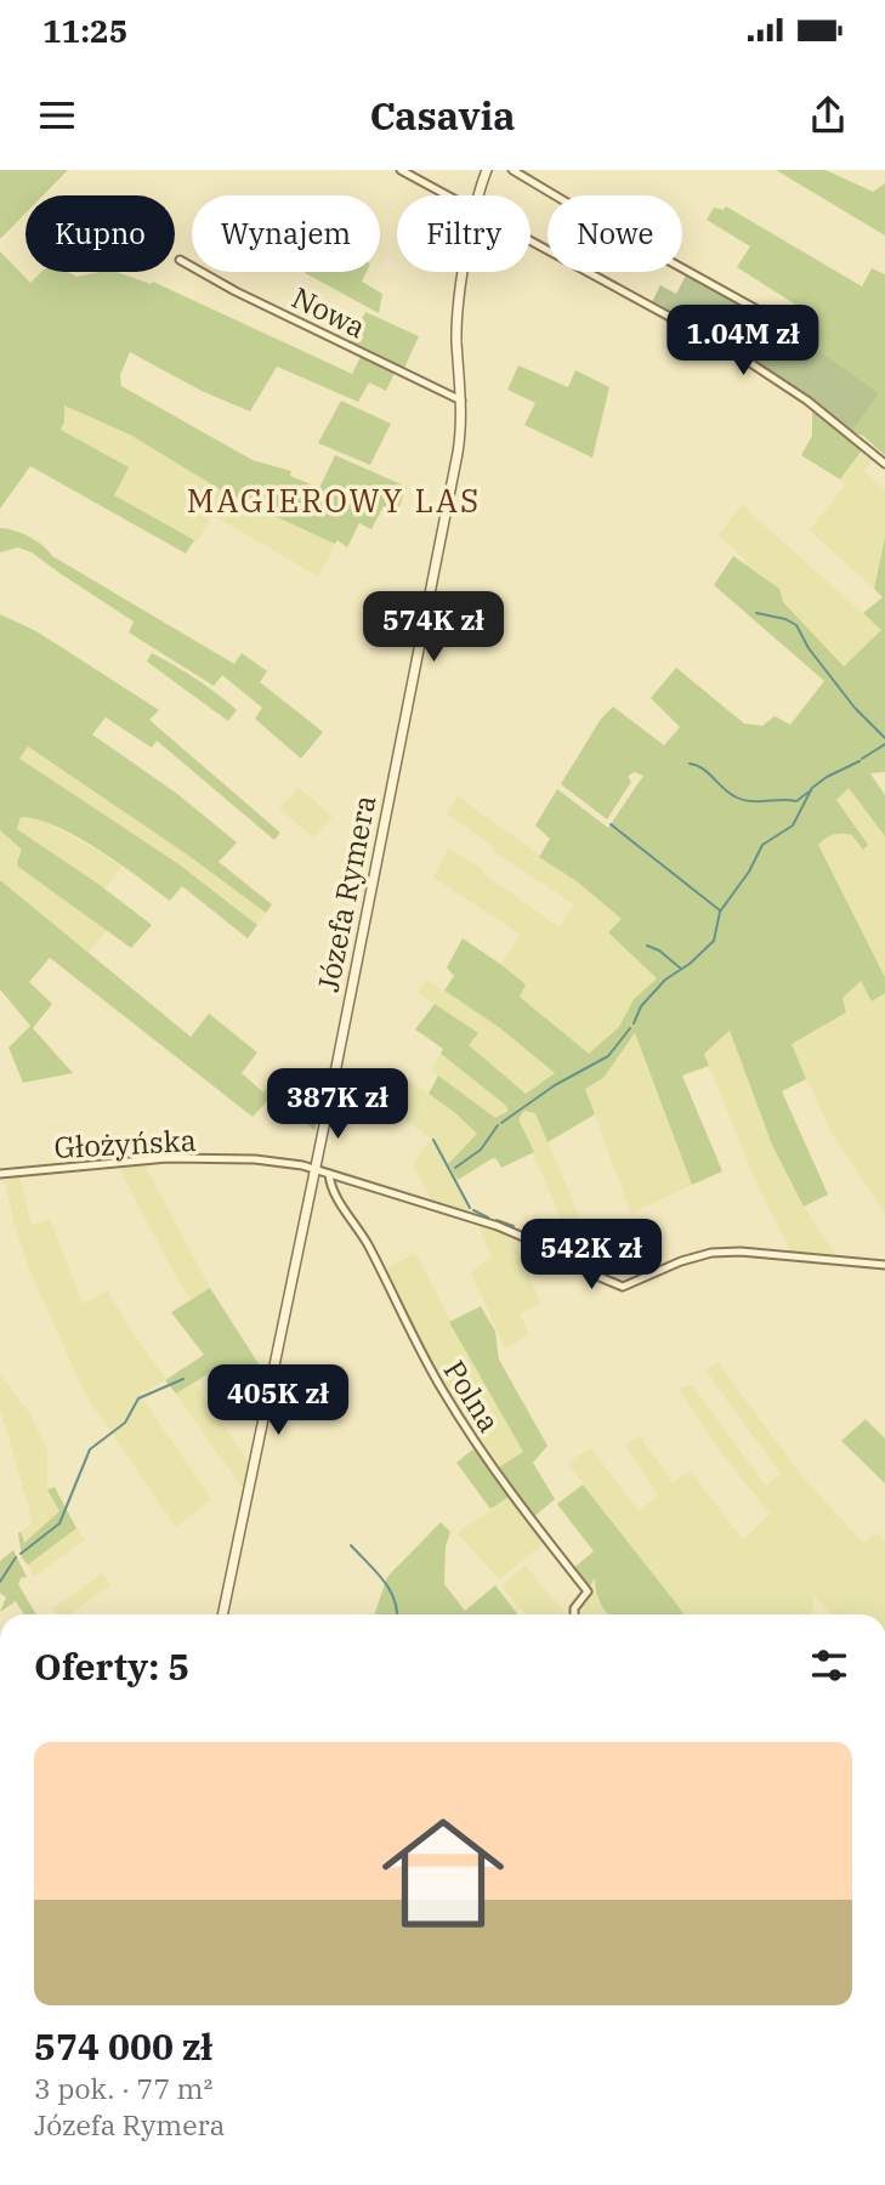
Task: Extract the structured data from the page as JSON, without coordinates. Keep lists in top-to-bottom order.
{
  "streets": {
    "street": [
      "Nowa",
      "Józefa Rymera",
      "Głożyńska",
      "Polna"
    ]
  },
  "crossings": [
    ["Nowa", "Józefa Rymera"],
    ["Józefa Rymera", "Głożyńska"],
    ["Głożyńska", "Polna"]
  ],
  "districts": ["MAGIEROWY LAS"],
  "page": {
    "status": "11:25",
    "header": "Casavia",
    "chip": [
      "Kupno",
      "Wynajem",
      "Filtry",
      "Nowe"
    ],
    "price": [
      "1.04M zł",
      "574K zł",
      "387K zł",
      "542K zł",
      "405K zł"
    ],
    "heading": "Oferty: 5",
    "list": [
      {
        "name": "574 000 zł",
        "note": "3 pok. · 77 m² · Józefa Rymera"
      }
    ]
  }
}
